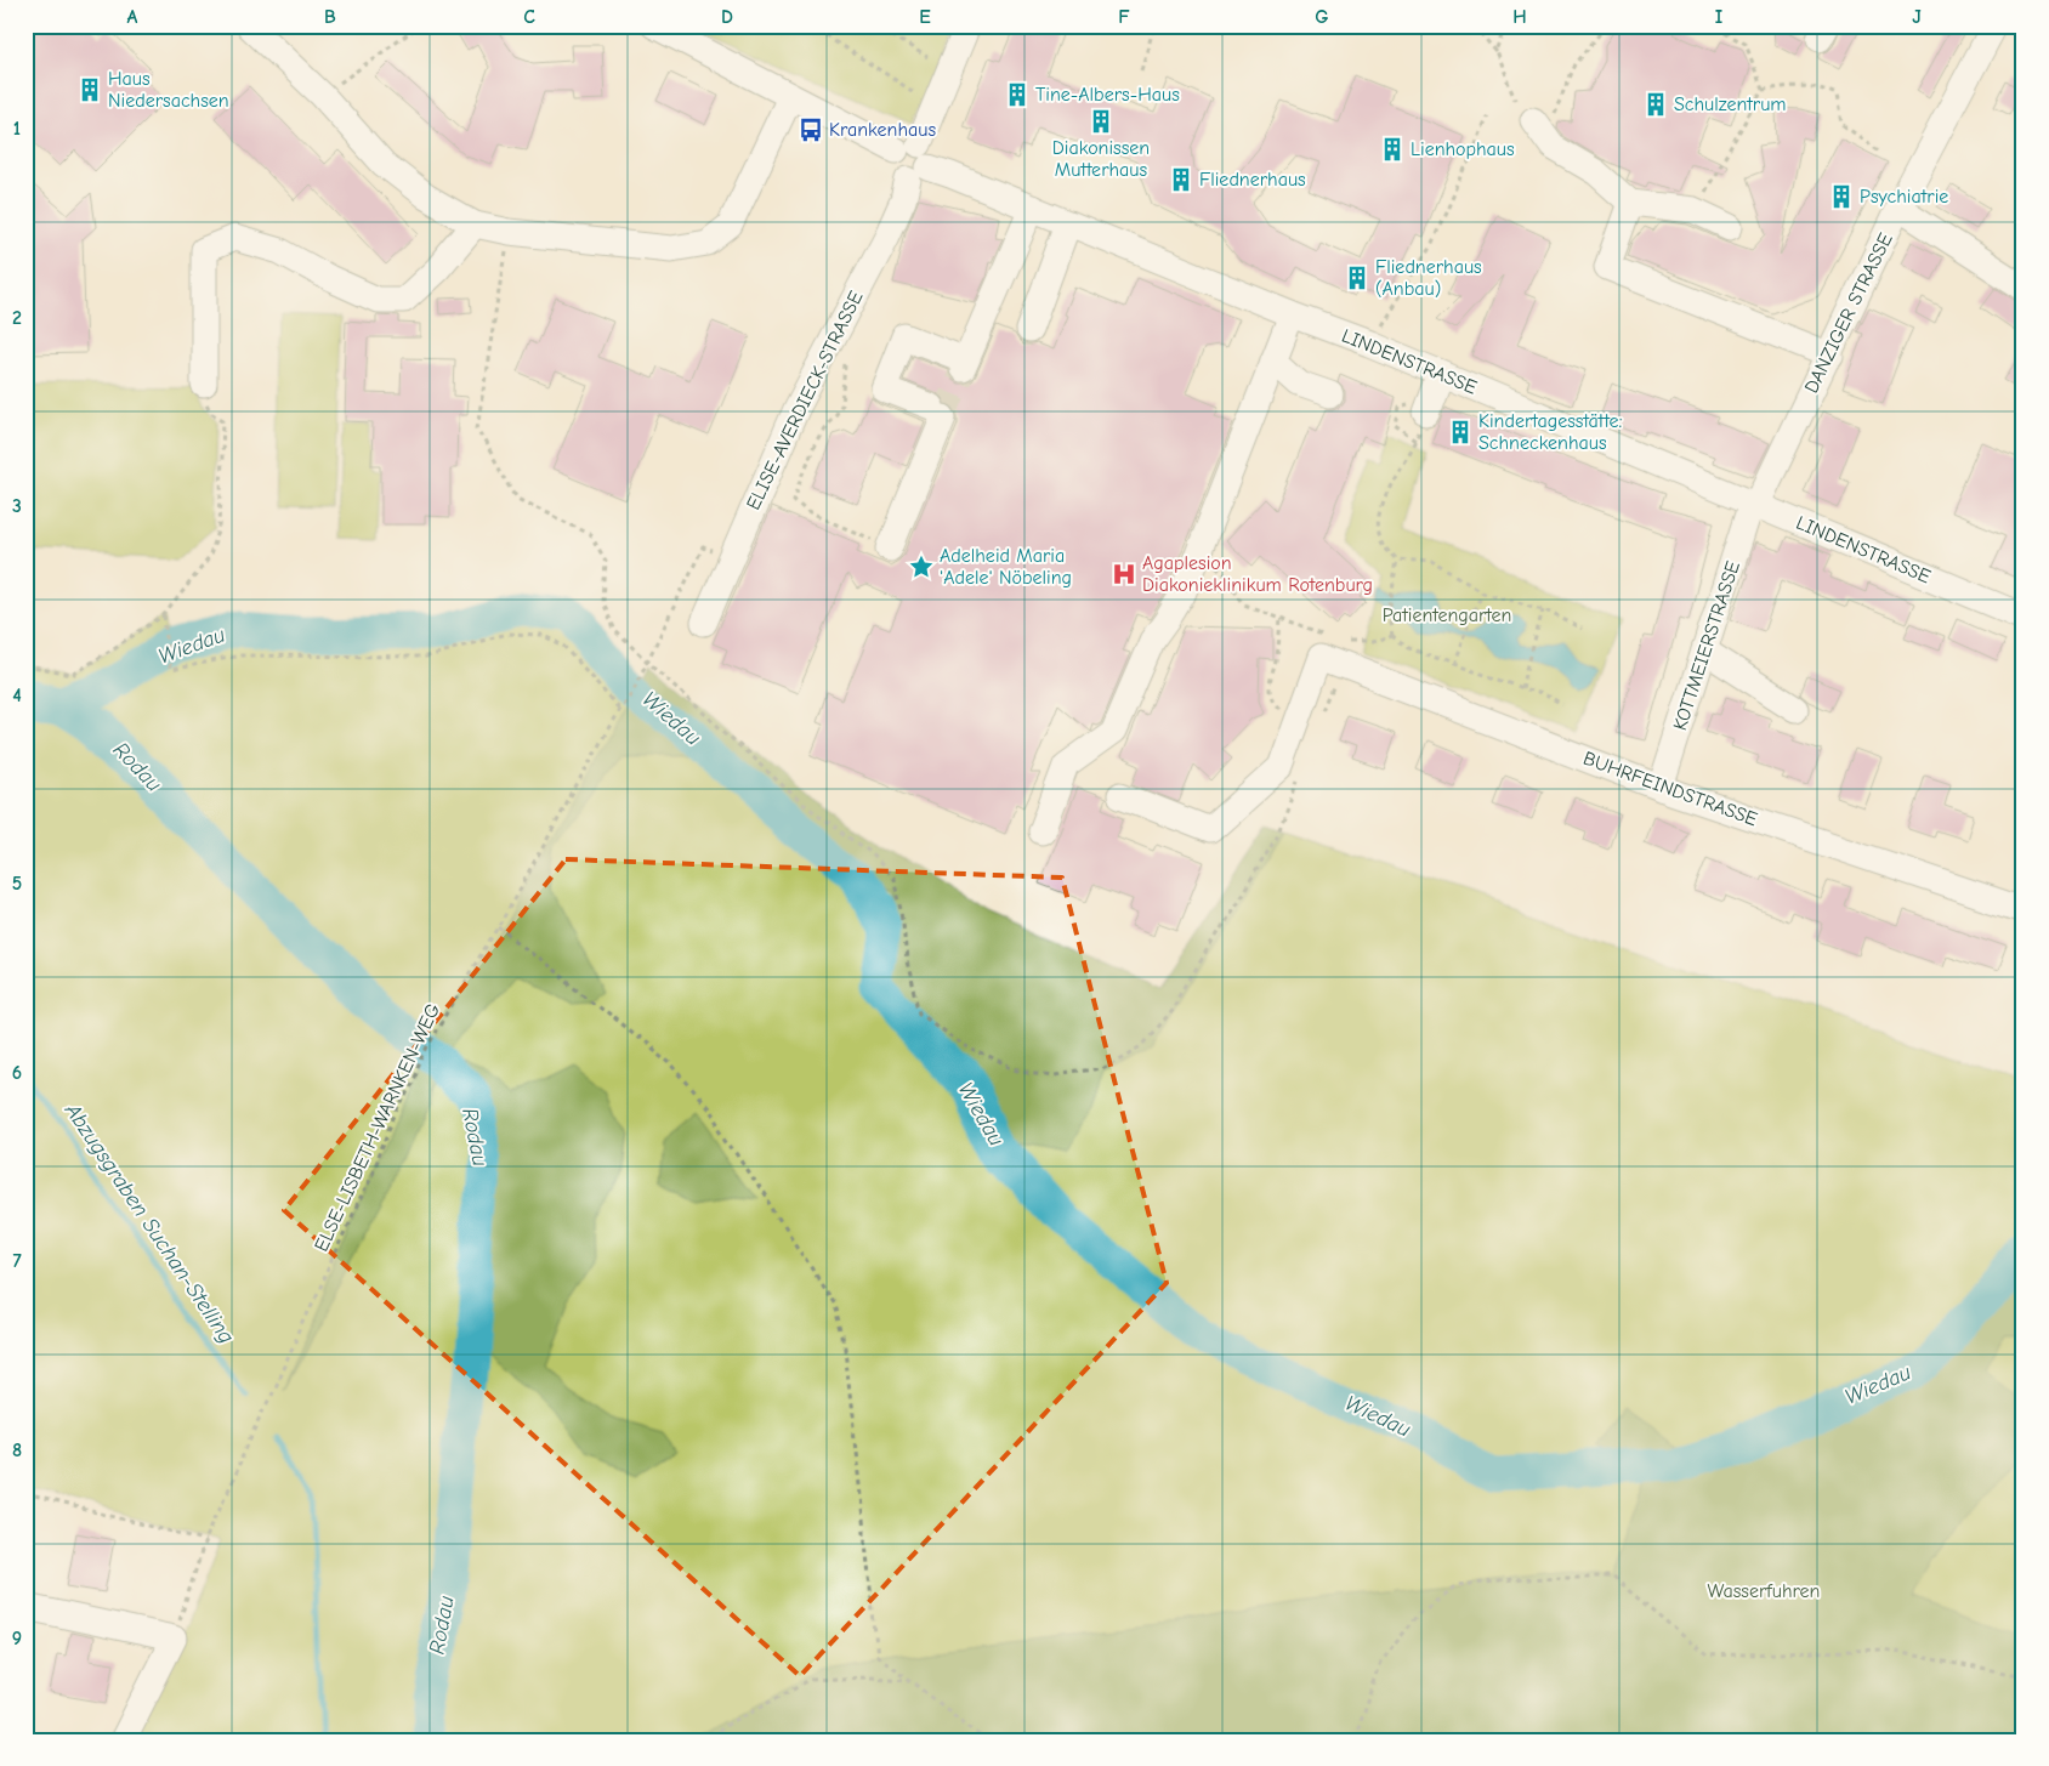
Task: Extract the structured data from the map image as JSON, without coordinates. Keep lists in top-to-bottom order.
{
  "streets": {
    "street": [
      "DANZIGER STRASSE",
      "LINDENSTRASSE",
      "ELISE-AVERDIECK-STRASSE",
      "KOTTMEIERSTRASSE",
      "BUHRFEINDSTRASSE"
    ],
    "path": ["ELSE-LISBETH-WARNKEN-WEG"]
  },
  "crossings": [
    ["DANZIGER STRASSE", "LINDENSTRASSE"],
    ["DANZIGER STRASSE", "KOTTMEIERSTRASSE"],
    ["LINDENSTRASSE", "ELISE-AVERDIECK-STRASSE"],
    ["LINDENSTRASSE", "KOTTMEIERSTRASSE"],
    ["ELISE-AVERDIECK-STRASSE", "ELSE-LISBETH-WARNKEN-WEG"],
    ["KOTTMEIERSTRASSE", "BUHRFEINDSTRASSE"]
  ],
  "water": ["Wiedau", "Rodau", "Abzugsgraben Suchan-Stelling"],
  "parks": ["Patientengarten", "Wasserfuhren"],
  "places": {
    "building": [
      "Haus Niedersachsen",
      "Tine-Albers-Haus",
      "Schulzentrum",
      "Diakonissen Mutterhaus",
      "Lienhophaus",
      "Fliednerhaus",
      "Psychiatrie",
      "Fliednerhaus (Anbau)",
      "Kindertagesstätte: Schneckenhaus"
    ],
    "bus stop": ["Krankenhaus"],
    "place": ["Adelheid Maria 'Adele' Nöbeling"],
    "hospital": ["Agaplesion Diakonieklinikum Rotenburg"]
  },
  "grid": {
    "columns": [
      "A",
      "B",
      "C",
      "D",
      "E",
      "F",
      "G",
      "H",
      "I",
      "J"
    ],
    "rows": [
      "1",
      "2",
      "3",
      "4",
      "5",
      "6",
      "7",
      "8",
      "9"
    ]
  }
}
